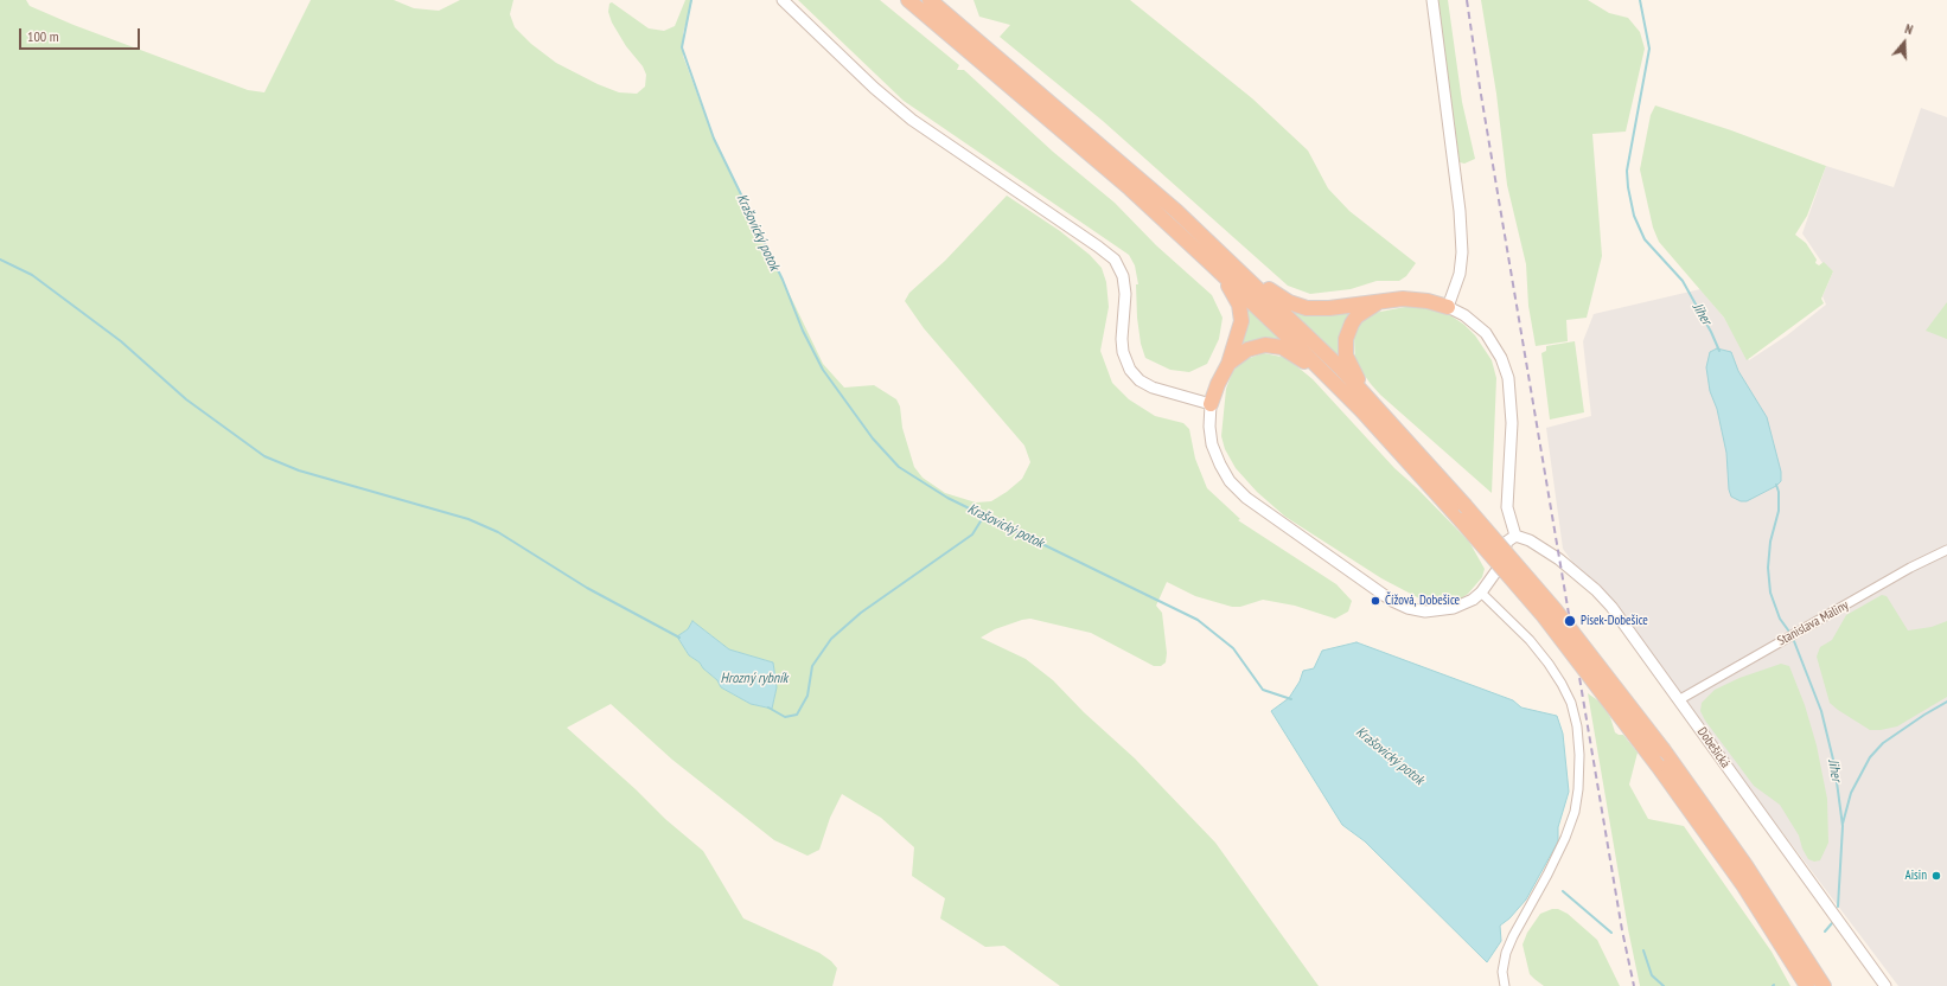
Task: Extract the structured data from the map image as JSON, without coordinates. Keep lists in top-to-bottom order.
{
  "streets": {
    "street": ["Stanislava Maliny", "Dobešická"]
  },
  "crossings": [
    ["Stanislava Maliny", "Dobešická"]
  ],
  "water": ["Krašovický potok", "Jiher", "Hrozný rybník"],
  "places": ["Čížová, Dobešice", "Písek-Dobešice", "Aisin"],
  "scale_bar": "100 m",
  "north": "top"
}
